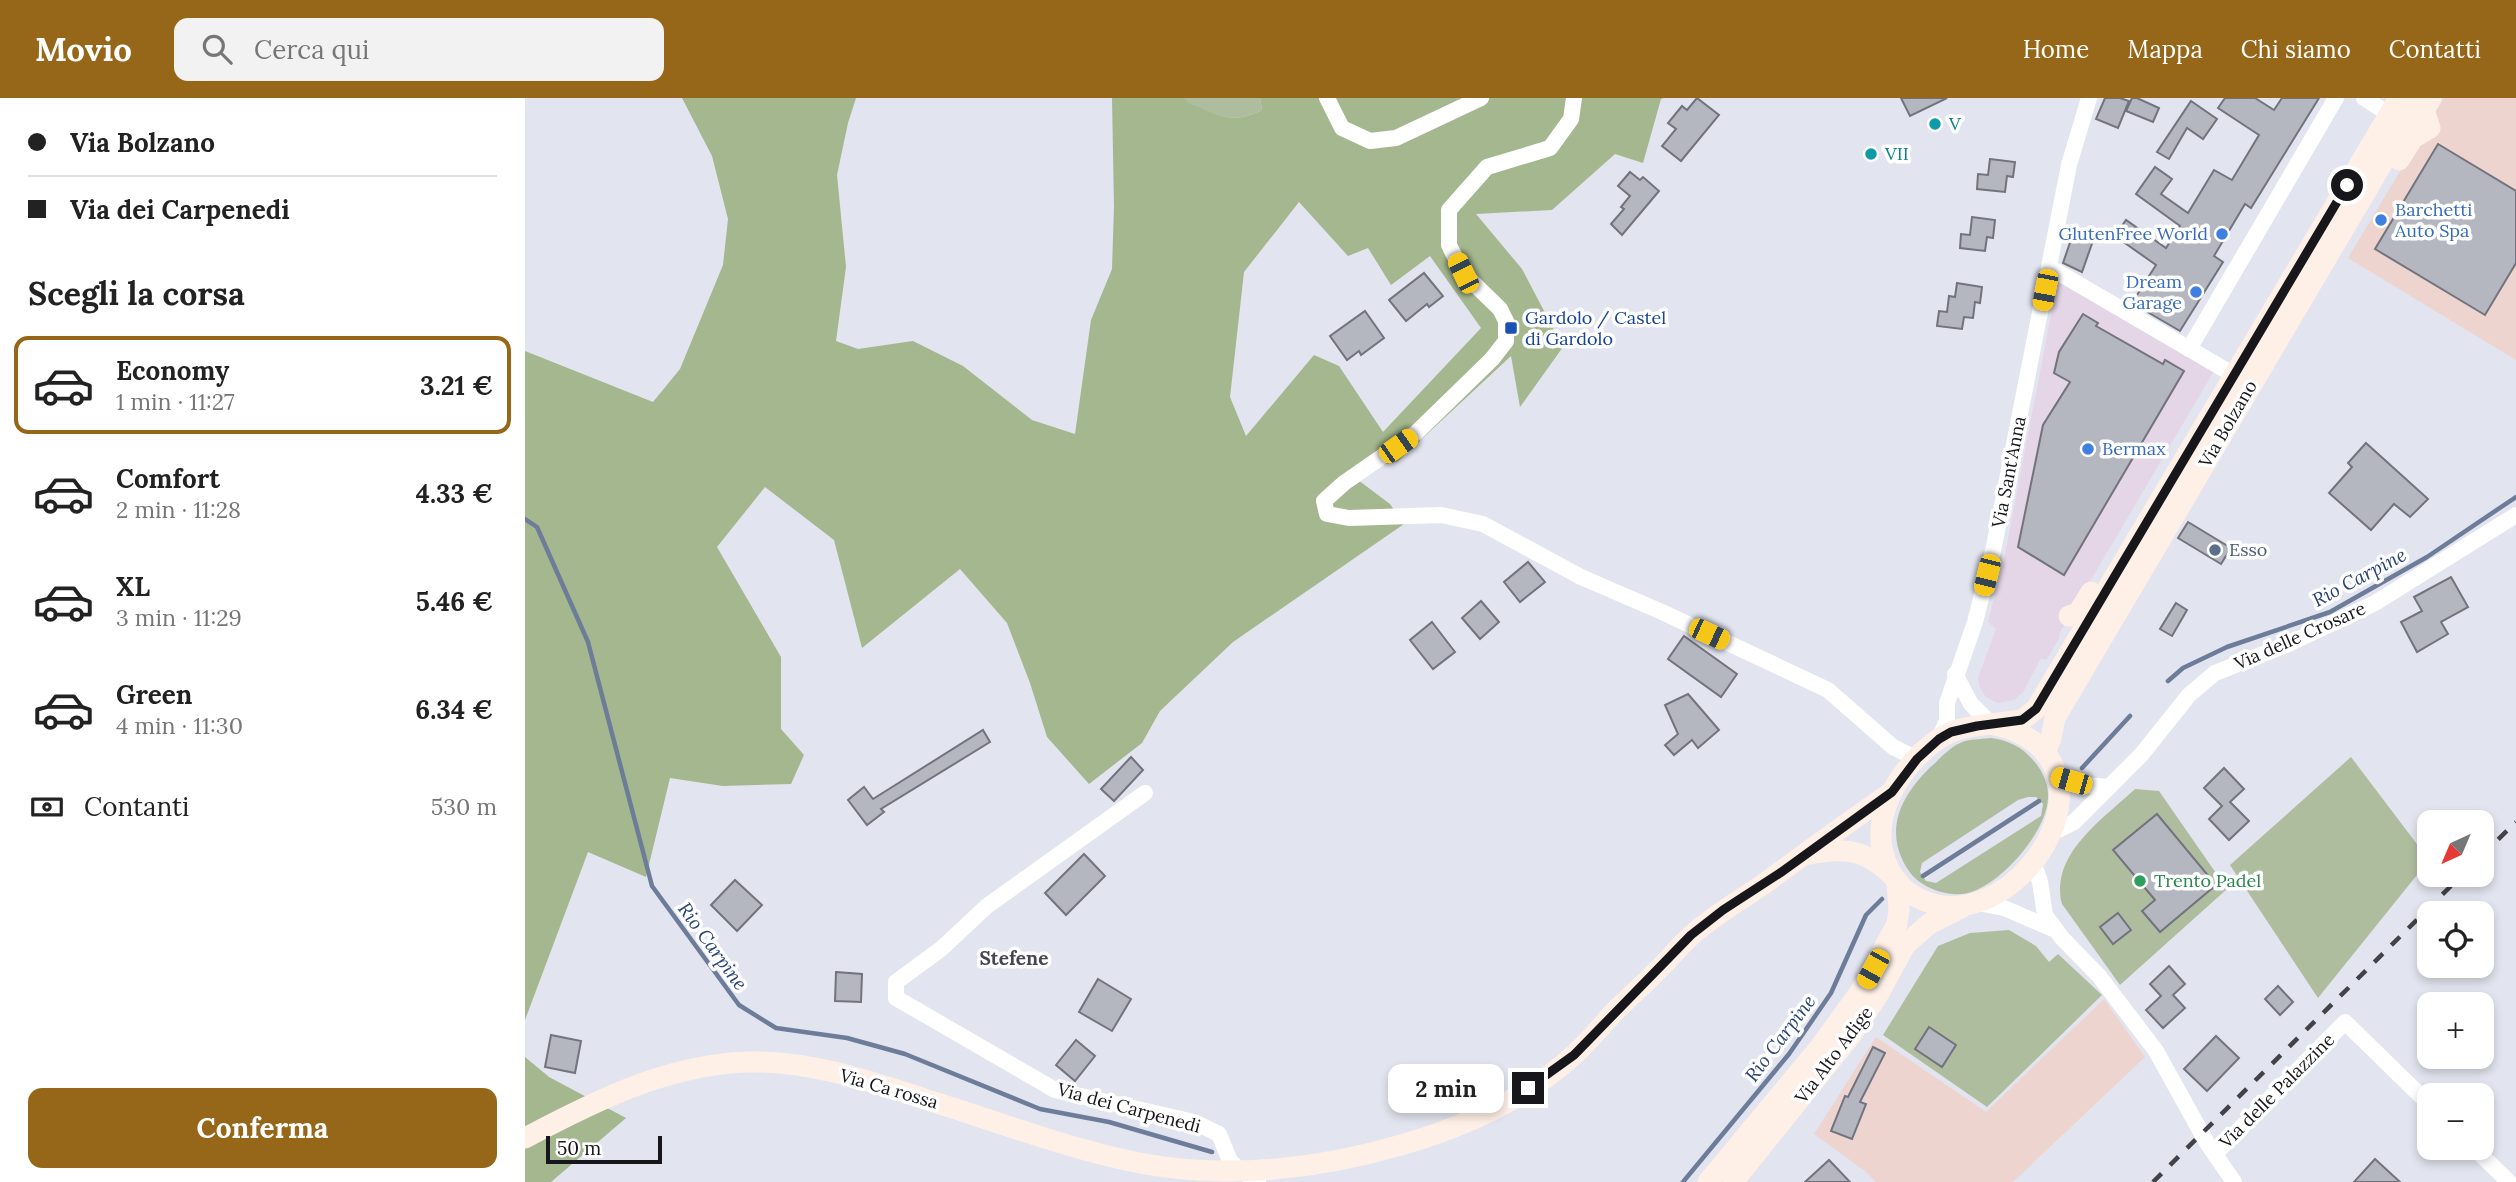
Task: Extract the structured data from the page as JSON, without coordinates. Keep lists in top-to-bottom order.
{
  "streets": {
    "main road": ["Via Bolzano", "Via Alto Adige", "Via Ca rossa"],
    "street": [
      "Via Sant'Anna",
      "Via delle Crosare",
      "Via delle Palazzine",
      "Via dei Carpenedi"
    ]
  },
  "crossings": [
    ["Via Bolzano", "Via Sant'Anna"],
    ["Via Bolzano", "Via delle Crosare"],
    ["Via Bolzano", "Via Alto Adige"],
    ["Via Bolzano", "Via delle Palazzine"],
    ["Via Sant'Anna", "Via delle Crosare"],
    ["Via Sant'Anna", "Via Alto Adige"],
    ["Via Sant'Anna", "Via delle Palazzine"],
    ["Via delle Crosare", "Via Alto Adige"],
    ["Via delle Crosare", "Via delle Palazzine"],
    ["Via Alto Adige", "Via delle Palazzine"],
    ["Via Ca rossa", "Via dei Carpenedi"]
  ],
  "districts": ["Stefene"],
  "water": ["Rio Carpine"],
  "places": {
    "other": [
      "V",
      "VII",
      "Barchetti Auto Spa",
      "GlutenFree World",
      "Dream Garage",
      "Bermax",
      "Esso",
      "Trento Padel"
    ],
    "transit": ["Gardolo / Castel di Gardolo"]
  },
  "scale_bar": "50 m",
  "north": "bottom left",
  "page": {
    "header": "Movio",
    "search": "Cerca qui",
    "nav": [
      "Home",
      "Mappa",
      "Chi siamo",
      "Contatti"
    ],
    "banner": ["Via Bolzano", "Via dei Carpenedi"],
    "heading": "Scegli la corsa",
    "list": [
      {
        "name": "Economy",
        "note": "1 min · 11:27",
        "value": "3.21 €"
      },
      {
        "name": "Comfort",
        "note": "2 min · 11:28",
        "value": "4.33 €"
      },
      {
        "name": "XL",
        "note": "3 min · 11:29",
        "value": "5.46 €"
      },
      {
        "name": "Green",
        "note": "4 min · 11:30",
        "value": "6.34 €"
      }
    ],
    "pay": ["Contanti", "530 m"],
    "map_buttons": ["+", "−"],
    "bubble": "2 min",
    "buttons": "Conferma",
    "scale": "50 m"
  }
}
